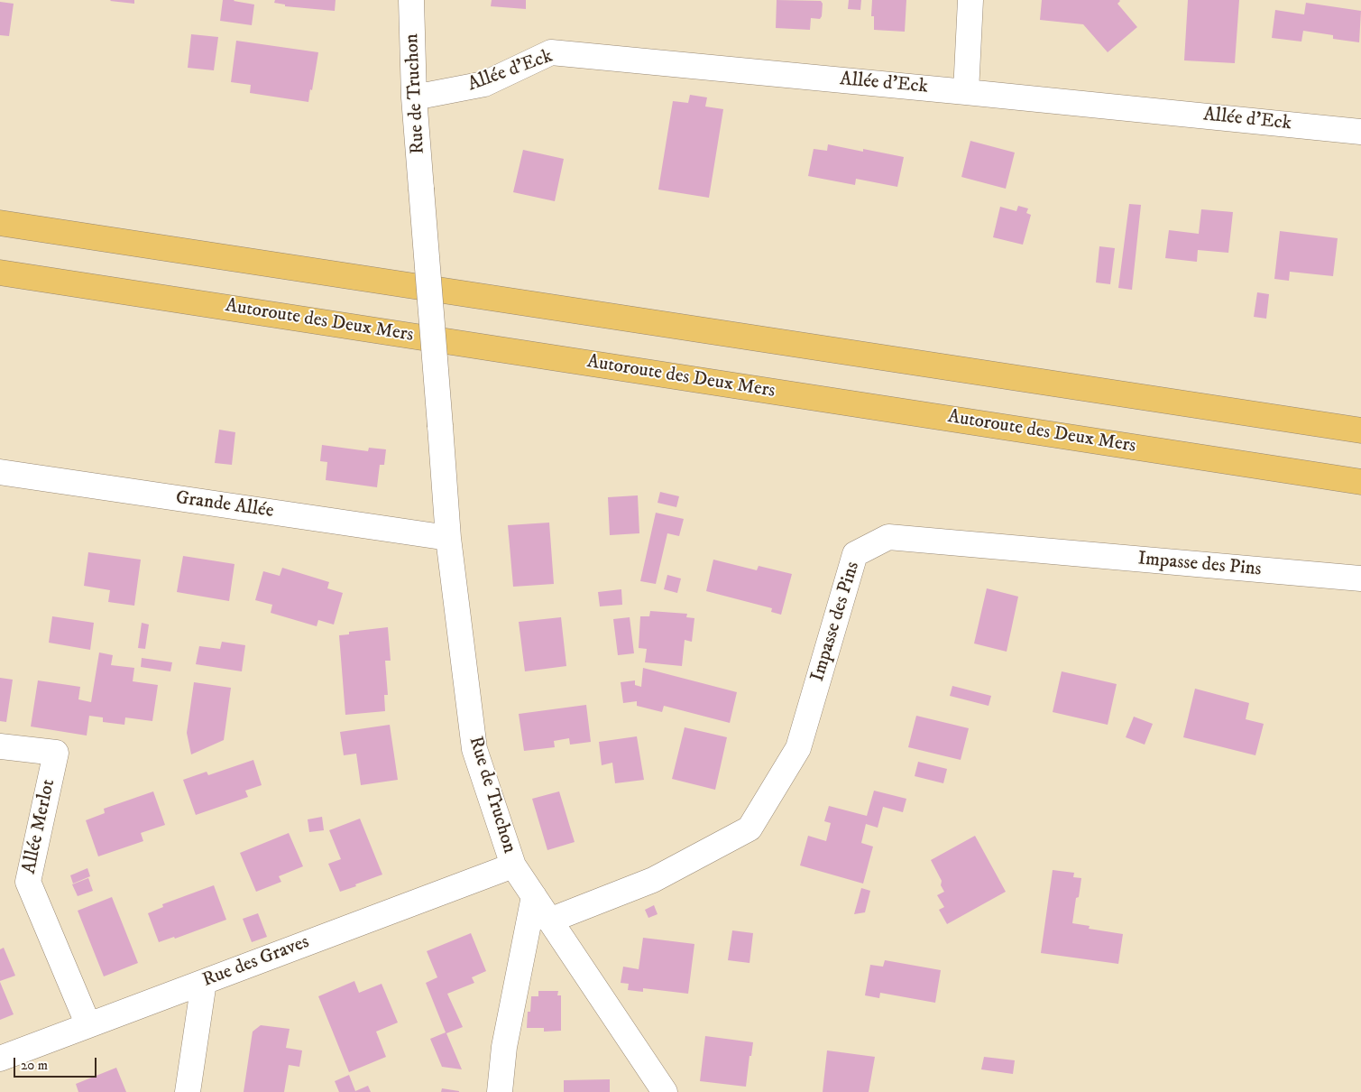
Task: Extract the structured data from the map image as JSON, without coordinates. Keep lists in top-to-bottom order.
{
  "streets": {
    "highway": ["Autoroute des Deux Mers"],
    "street": [
      "Allée d'Eck",
      "Rue de Truchon",
      "Grande Allée",
      "Impasse des Pins",
      "Allée Merlot",
      "Rue des Graves"
    ]
  },
  "crossings": [
    ["Allée d'Eck", "Rue de Truchon"],
    ["Rue de Truchon", "Grande Allée"],
    ["Rue de Truchon", "Impasse des Pins"],
    ["Rue de Truchon", "Rue des Graves"],
    ["Allée Merlot", "Rue des Graves"]
  ],
  "scale_bar": "20 m"
}
